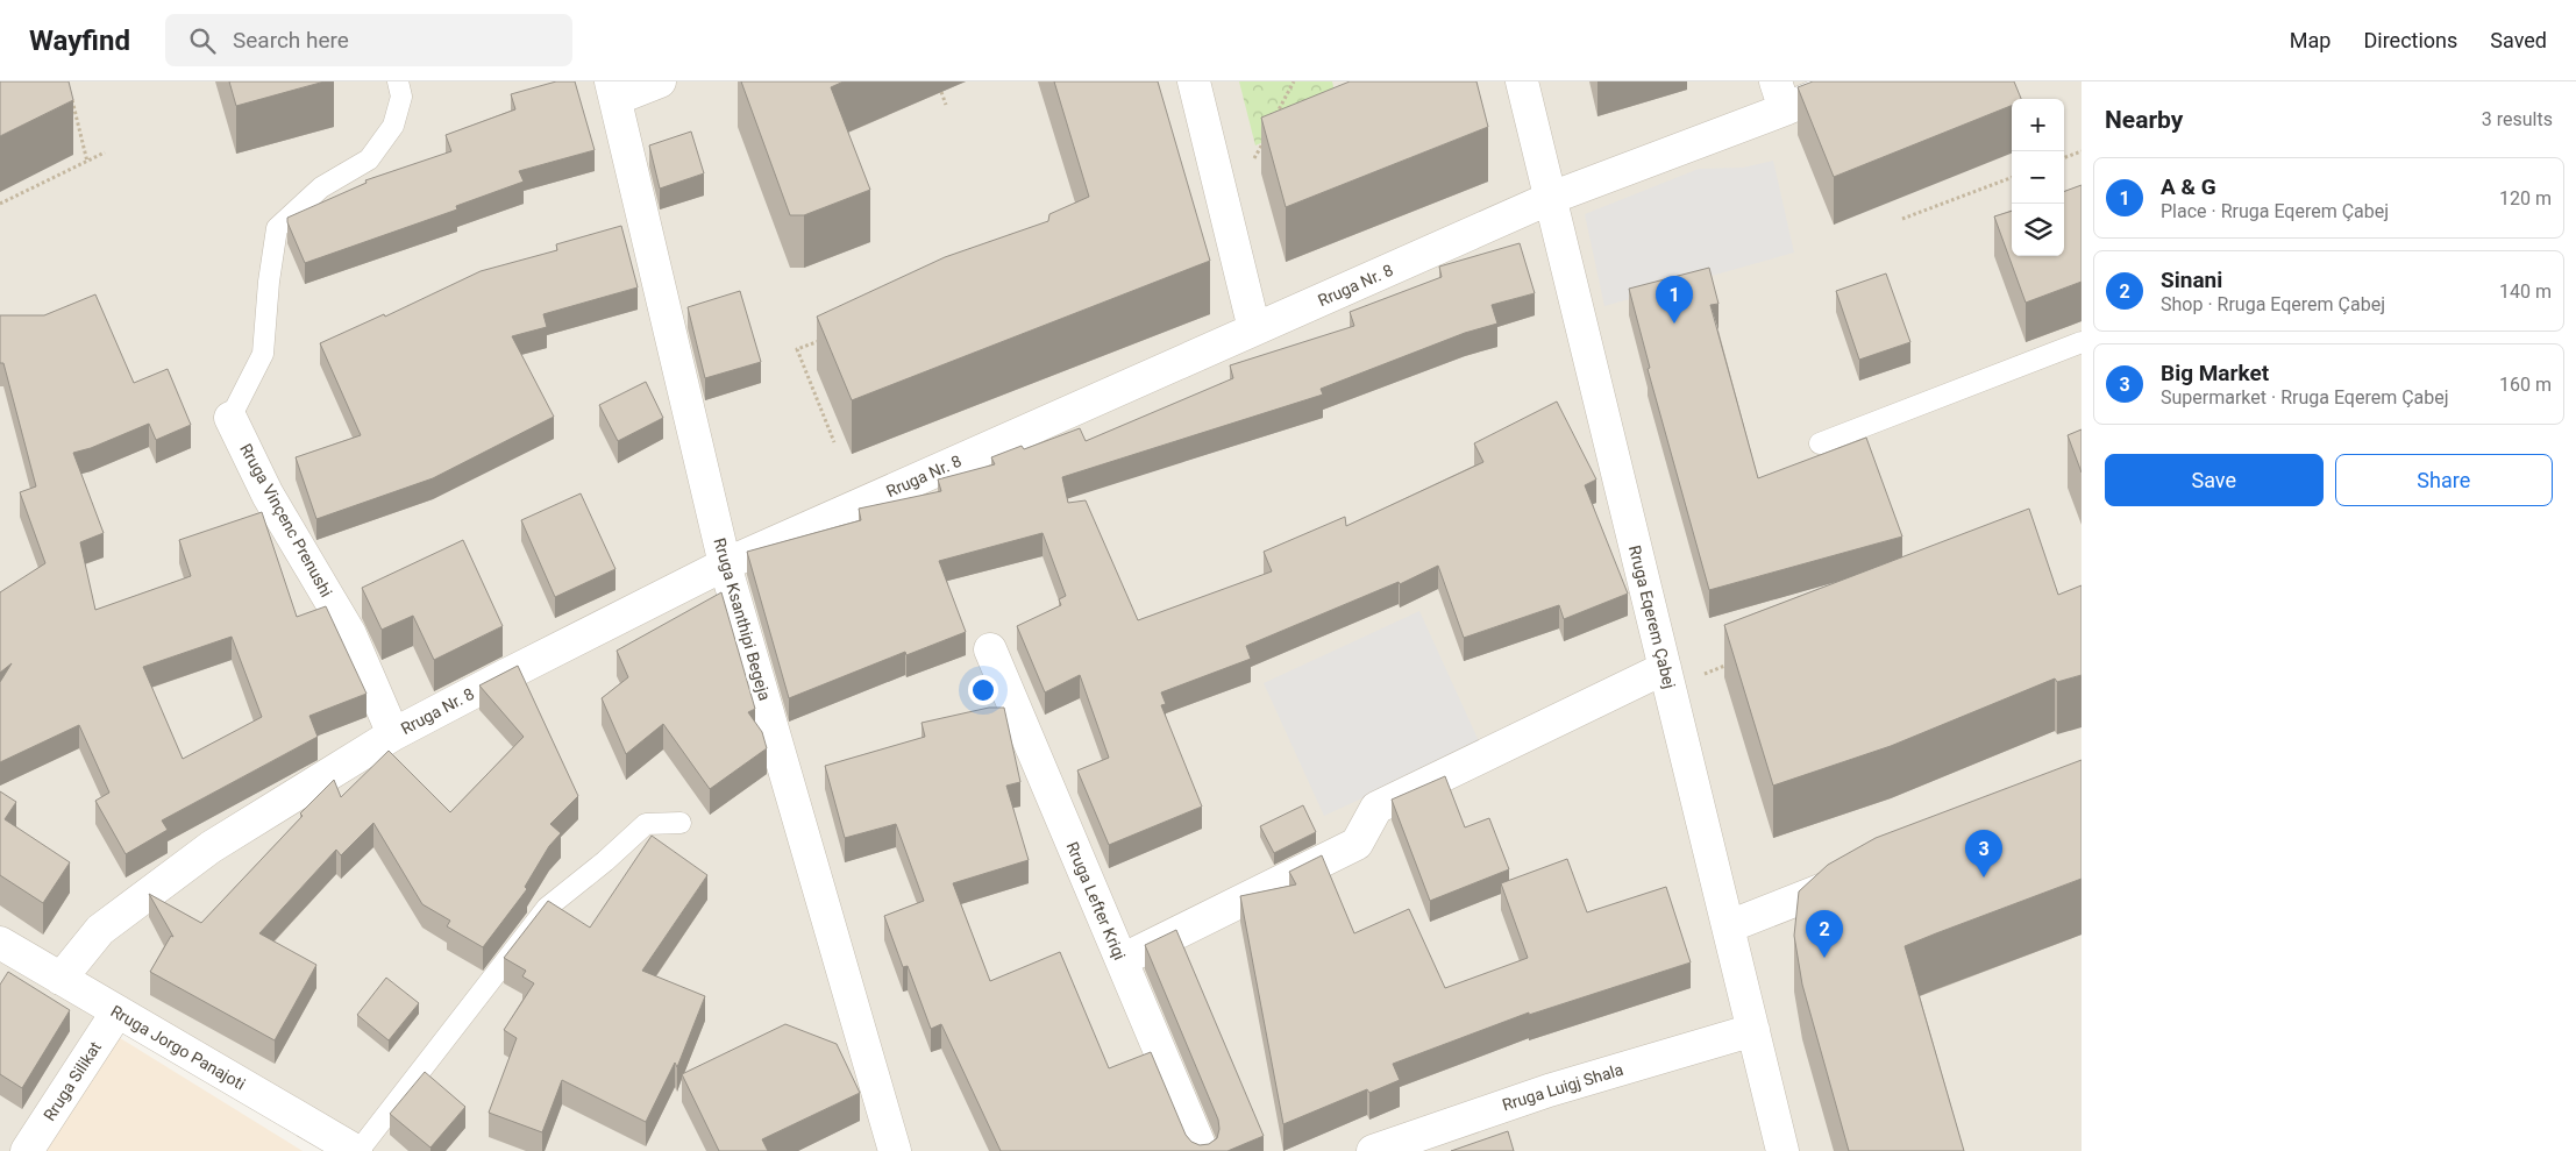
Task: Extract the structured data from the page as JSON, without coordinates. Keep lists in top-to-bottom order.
{
  "streets": {
    "street": [
      "Rruga Nr. 8",
      "Rruga Vinçenc Prenushi",
      "Rruga Eqerem Çabej",
      "Rruga Ksanthipi Begeja",
      "Rruga Lefter Kriqi",
      "Rruga Jorgo Panajoti",
      "Rruga Silikat",
      "Rruga Luigj Shala"
    ]
  },
  "crossings": [
    ["Rruga Nr. 8", "Rruga Vinçenc Prenushi"],
    ["Rruga Nr. 8", "Rruga Eqerem Çabej"],
    ["Rruga Nr. 8", "Rruga Ksanthipi Begeja"],
    ["Rruga Nr. 8", "Rruga Jorgo Panajoti"],
    ["Rruga Eqerem Çabej", "Rruga Luigj Shala"],
    ["Rruga Jorgo Panajoti", "Rruga Silikat"]
  ],
  "page": {
    "header": "Wayfind",
    "search": "Search here",
    "nav": ["Map", "Directions", "Saved"],
    "heading": ["Nearby", "3 results"],
    "map_buttons": ["+", "−"],
    "list": [
      {
        "mark": "1",
        "name": "A & G",
        "note": "Place · Rruga Eqerem Çabej",
        "value": "120 m"
      },
      {
        "mark": "2",
        "name": "Sinani",
        "note": "Shop · Rruga Eqerem Çabej",
        "value": "140 m"
      },
      {
        "mark": "3",
        "name": "Big Market",
        "note": "Supermarket · Rruga Eqerem Çabej",
        "value": "160 m"
      }
    ],
    "pins": ["1", "3", "2"],
    "buttons": ["Save", "Share"]
  }
}
